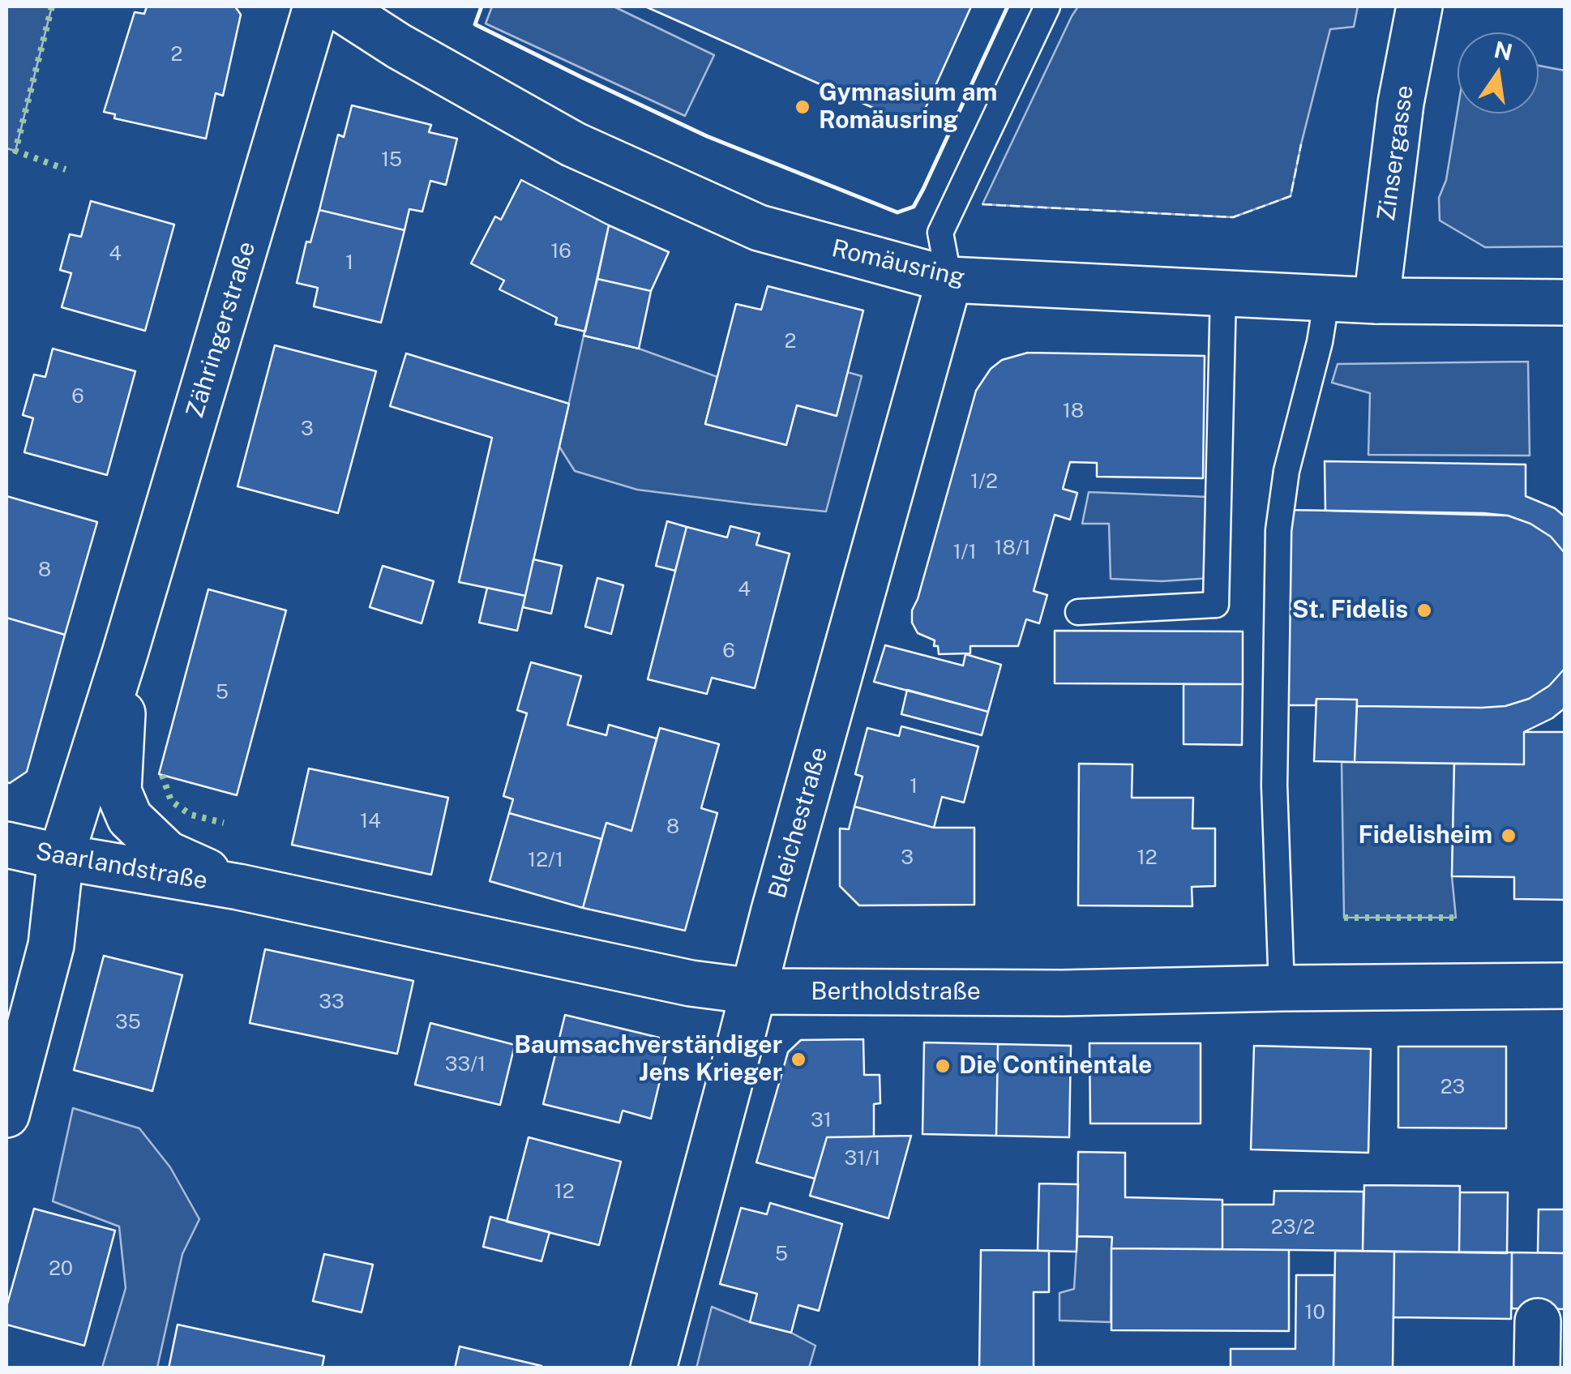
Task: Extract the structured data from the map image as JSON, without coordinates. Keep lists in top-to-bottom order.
{
  "streets": {
    "main road": [
      "Zinsergasse",
      "Romäusring",
      "Zähringerstraße",
      "Bleichestraße",
      "Saarlandstraße",
      "Bertholdstraße"
    ]
  },
  "crossings": [
    ["Zinsergasse", "Romäusring"],
    ["Romäusring", "Bleichestraße"],
    ["Zähringerstraße", "Saarlandstraße"],
    ["Zähringerstraße", "Bertholdstraße"],
    ["Bleichestraße", "Bertholdstraße"],
    ["Saarlandstraße", "Bertholdstraße"]
  ],
  "places": [
    "Gymnasium am Romäusring",
    "St. Fidelis",
    "Fidelisheim",
    "Baumsachverständiger Jens Krieger",
    "Die Continentale"
  ],
  "house_numbers": [
    "2",
    "15",
    "16",
    "4",
    "1",
    "2",
    "6",
    "18",
    "3",
    "1/2",
    "18/1",
    "1/1",
    "8",
    "4",
    "6",
    "5",
    "1",
    "14",
    "8",
    "3",
    "12",
    "12/1",
    "33",
    "35",
    "33/1",
    "23",
    "31",
    "31/1",
    "12",
    "23/2",
    "5",
    "20",
    "10"
  ],
  "north": "top"
}
